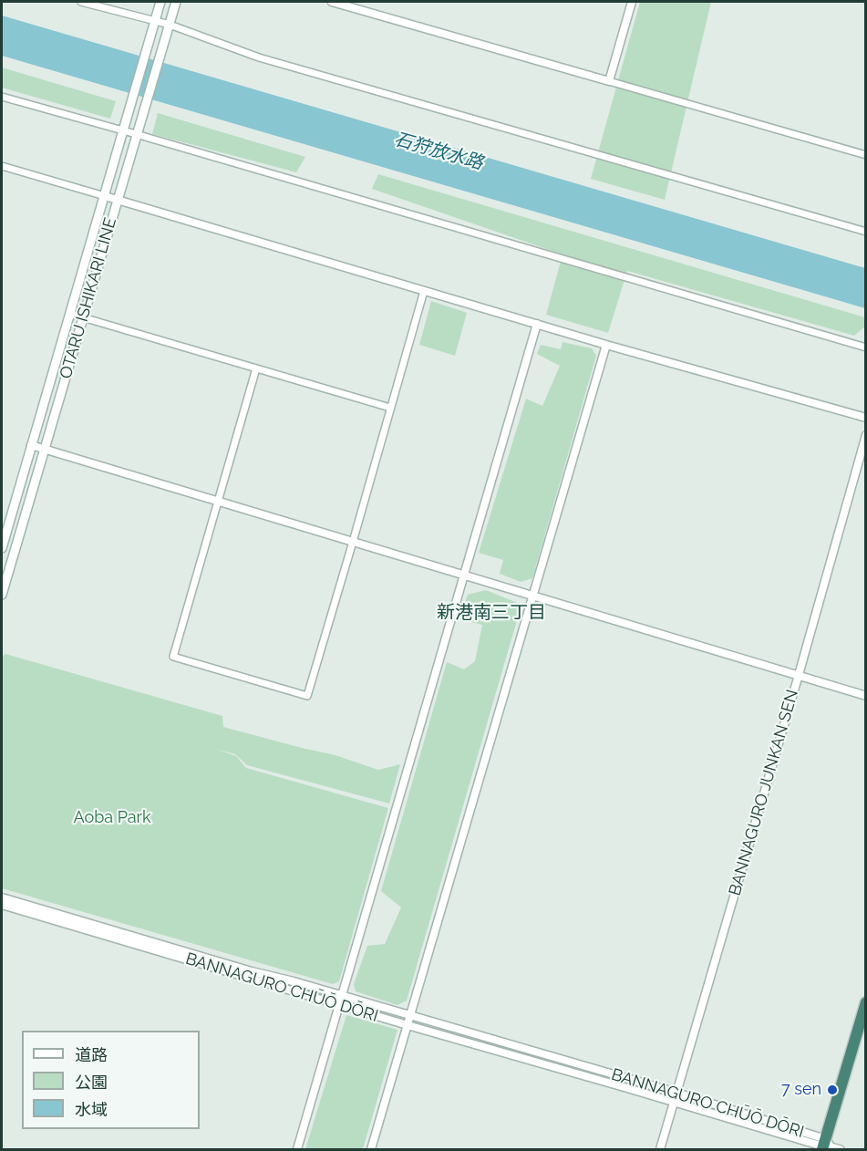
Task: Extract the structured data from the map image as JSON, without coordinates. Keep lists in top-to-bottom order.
{
  "streets": {
    "main road": ["OTARU ISHIKARI LINE"],
    "street": ["BANNAGURO JUNKAN SEN", "BANNAGURO CHŪŌ DŌRI"]
  },
  "crossings": [
    ["BANNAGURO JUNKAN SEN", "BANNAGURO CHŪŌ DŌRI"]
  ],
  "districts": ["新港南三丁目"],
  "water": ["石狩放水路"],
  "parks": ["Aoba Park"],
  "places": ["7 sen"],
  "legend": ["道路", "公園", "水域"]
}
